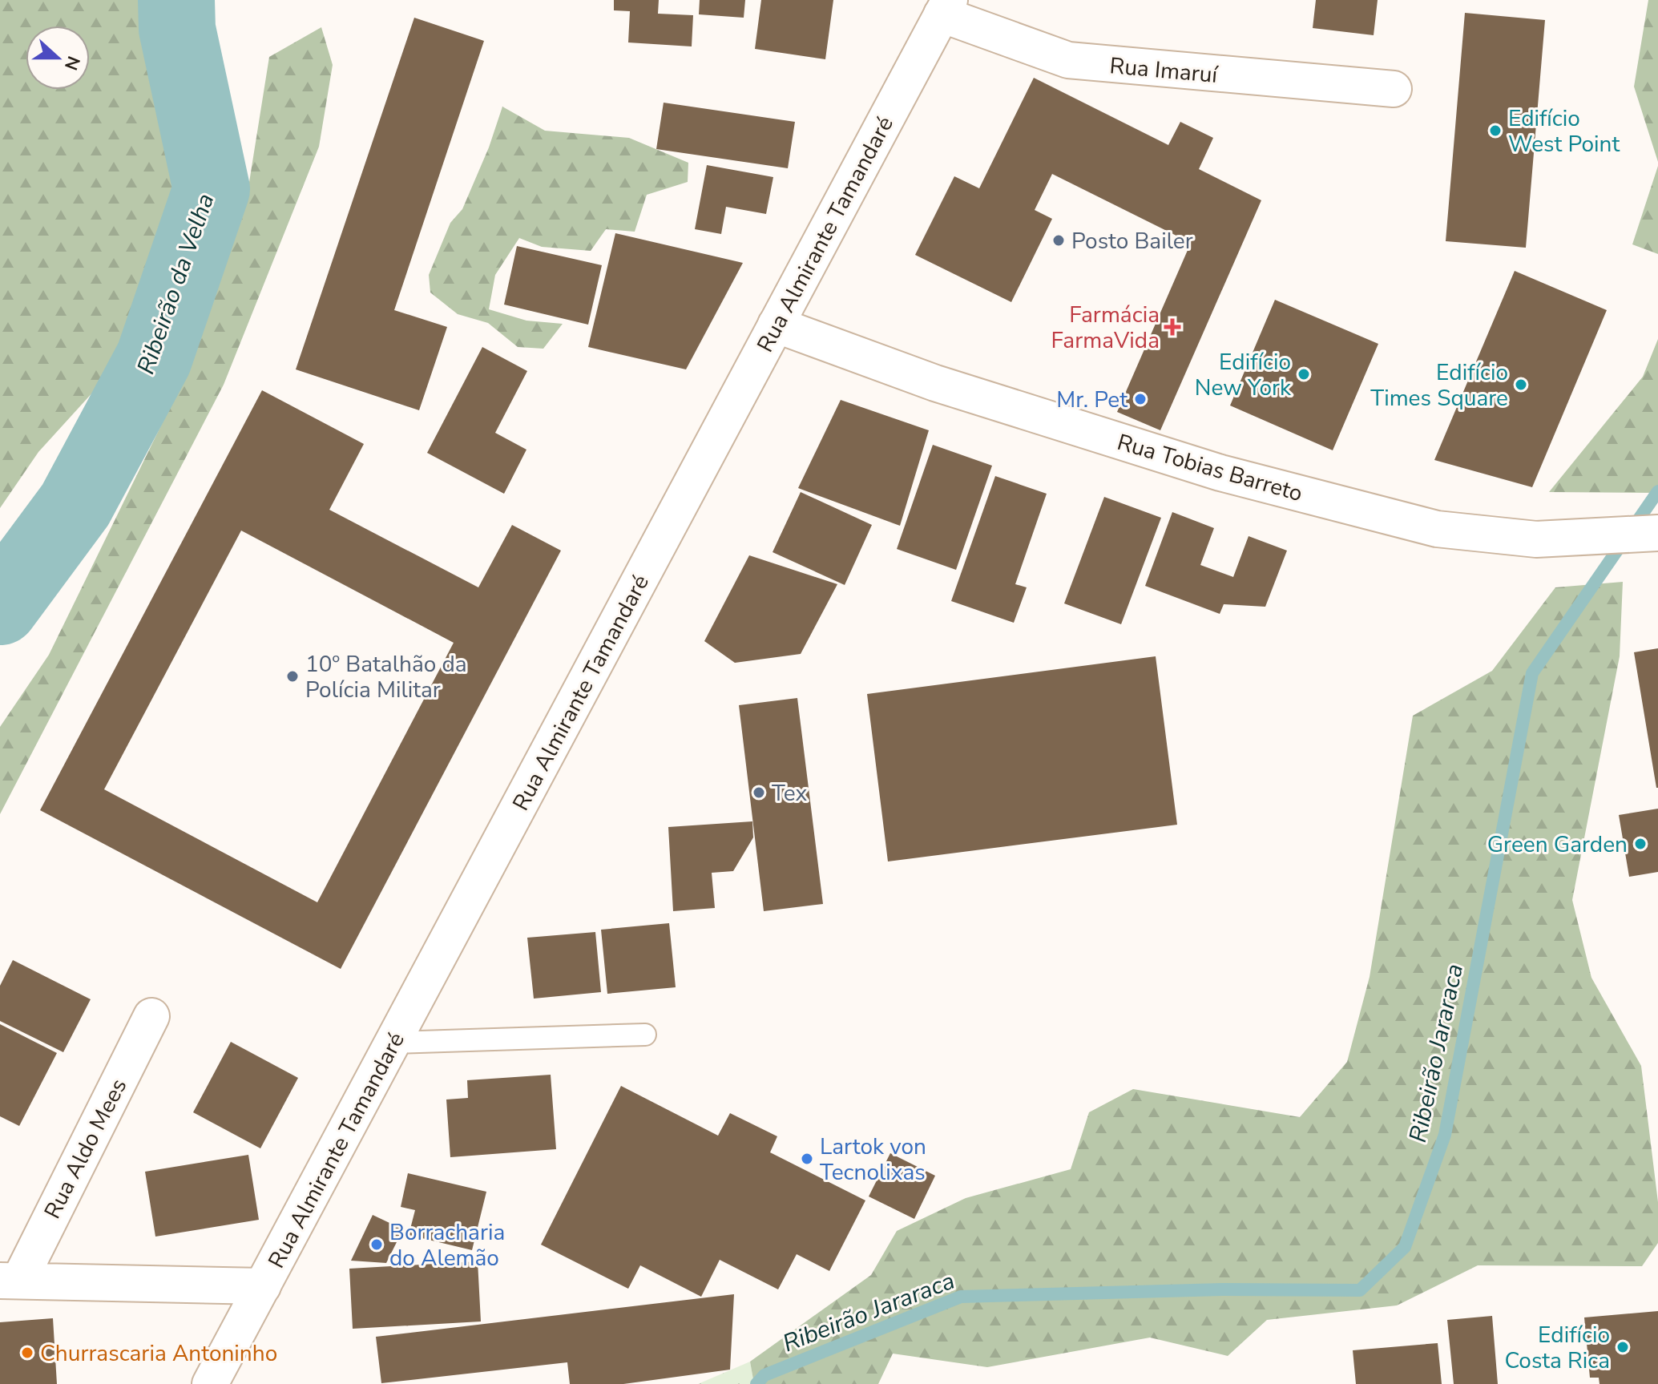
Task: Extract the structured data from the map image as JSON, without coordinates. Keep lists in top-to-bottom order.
{
  "streets": {
    "street": [
      "Rua Imaruí",
      "Rua Almirante Tamandaré",
      "Rua Tobias Barreto",
      "Rua Aldo Mees"
    ]
  },
  "crossings": [
    ["Rua Imaruí", "Rua Almirante Tamandaré"],
    ["Rua Almirante Tamandaré", "Rua Tobias Barreto"]
  ],
  "water": ["Ribeirão da Velha", "Ribeirão Jararaca"],
  "places": {
    "other": [
      "Edifício West Point",
      "Posto Bailer",
      "Edifício New York",
      "Edifício Times Square",
      "Mr. Pet",
      "10º Batalhão da Polícia Militar",
      "Tex",
      "Green Garden",
      "Lartok von Tecnolixas",
      "Borracharia do Alemão",
      "Edifício Costa Rica",
      "Churrascaria Antoninho"
    ],
    "health": ["Farmácia FarmaVida"]
  },
  "north": "right"
}
